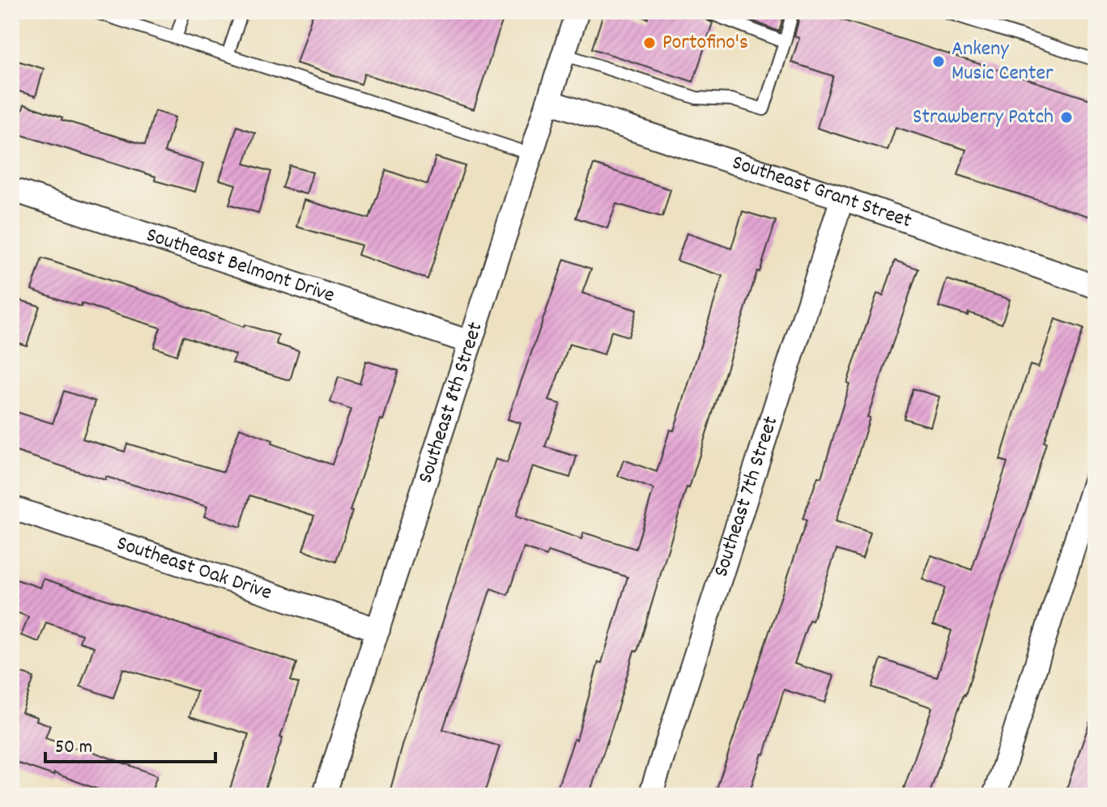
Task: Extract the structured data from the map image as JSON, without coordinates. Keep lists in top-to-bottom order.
{
  "streets": {
    "street": [
      "Southeast Grant Street",
      "Southeast Belmont Drive",
      "Southeast 8th Street",
      "Southeast 7th Street",
      "Southeast Oak Drive"
    ]
  },
  "crossings": [
    ["Southeast Grant Street", "Southeast 8th Street"],
    ["Southeast Grant Street", "Southeast 7th Street"],
    ["Southeast Belmont Drive", "Southeast 8th Street"],
    ["Southeast 8th Street", "Southeast Oak Drive"]
  ],
  "places": ["Portofino's", "Ankeny Music Center", "Strawberry Patch"],
  "scale_bar": "50 m"
}
